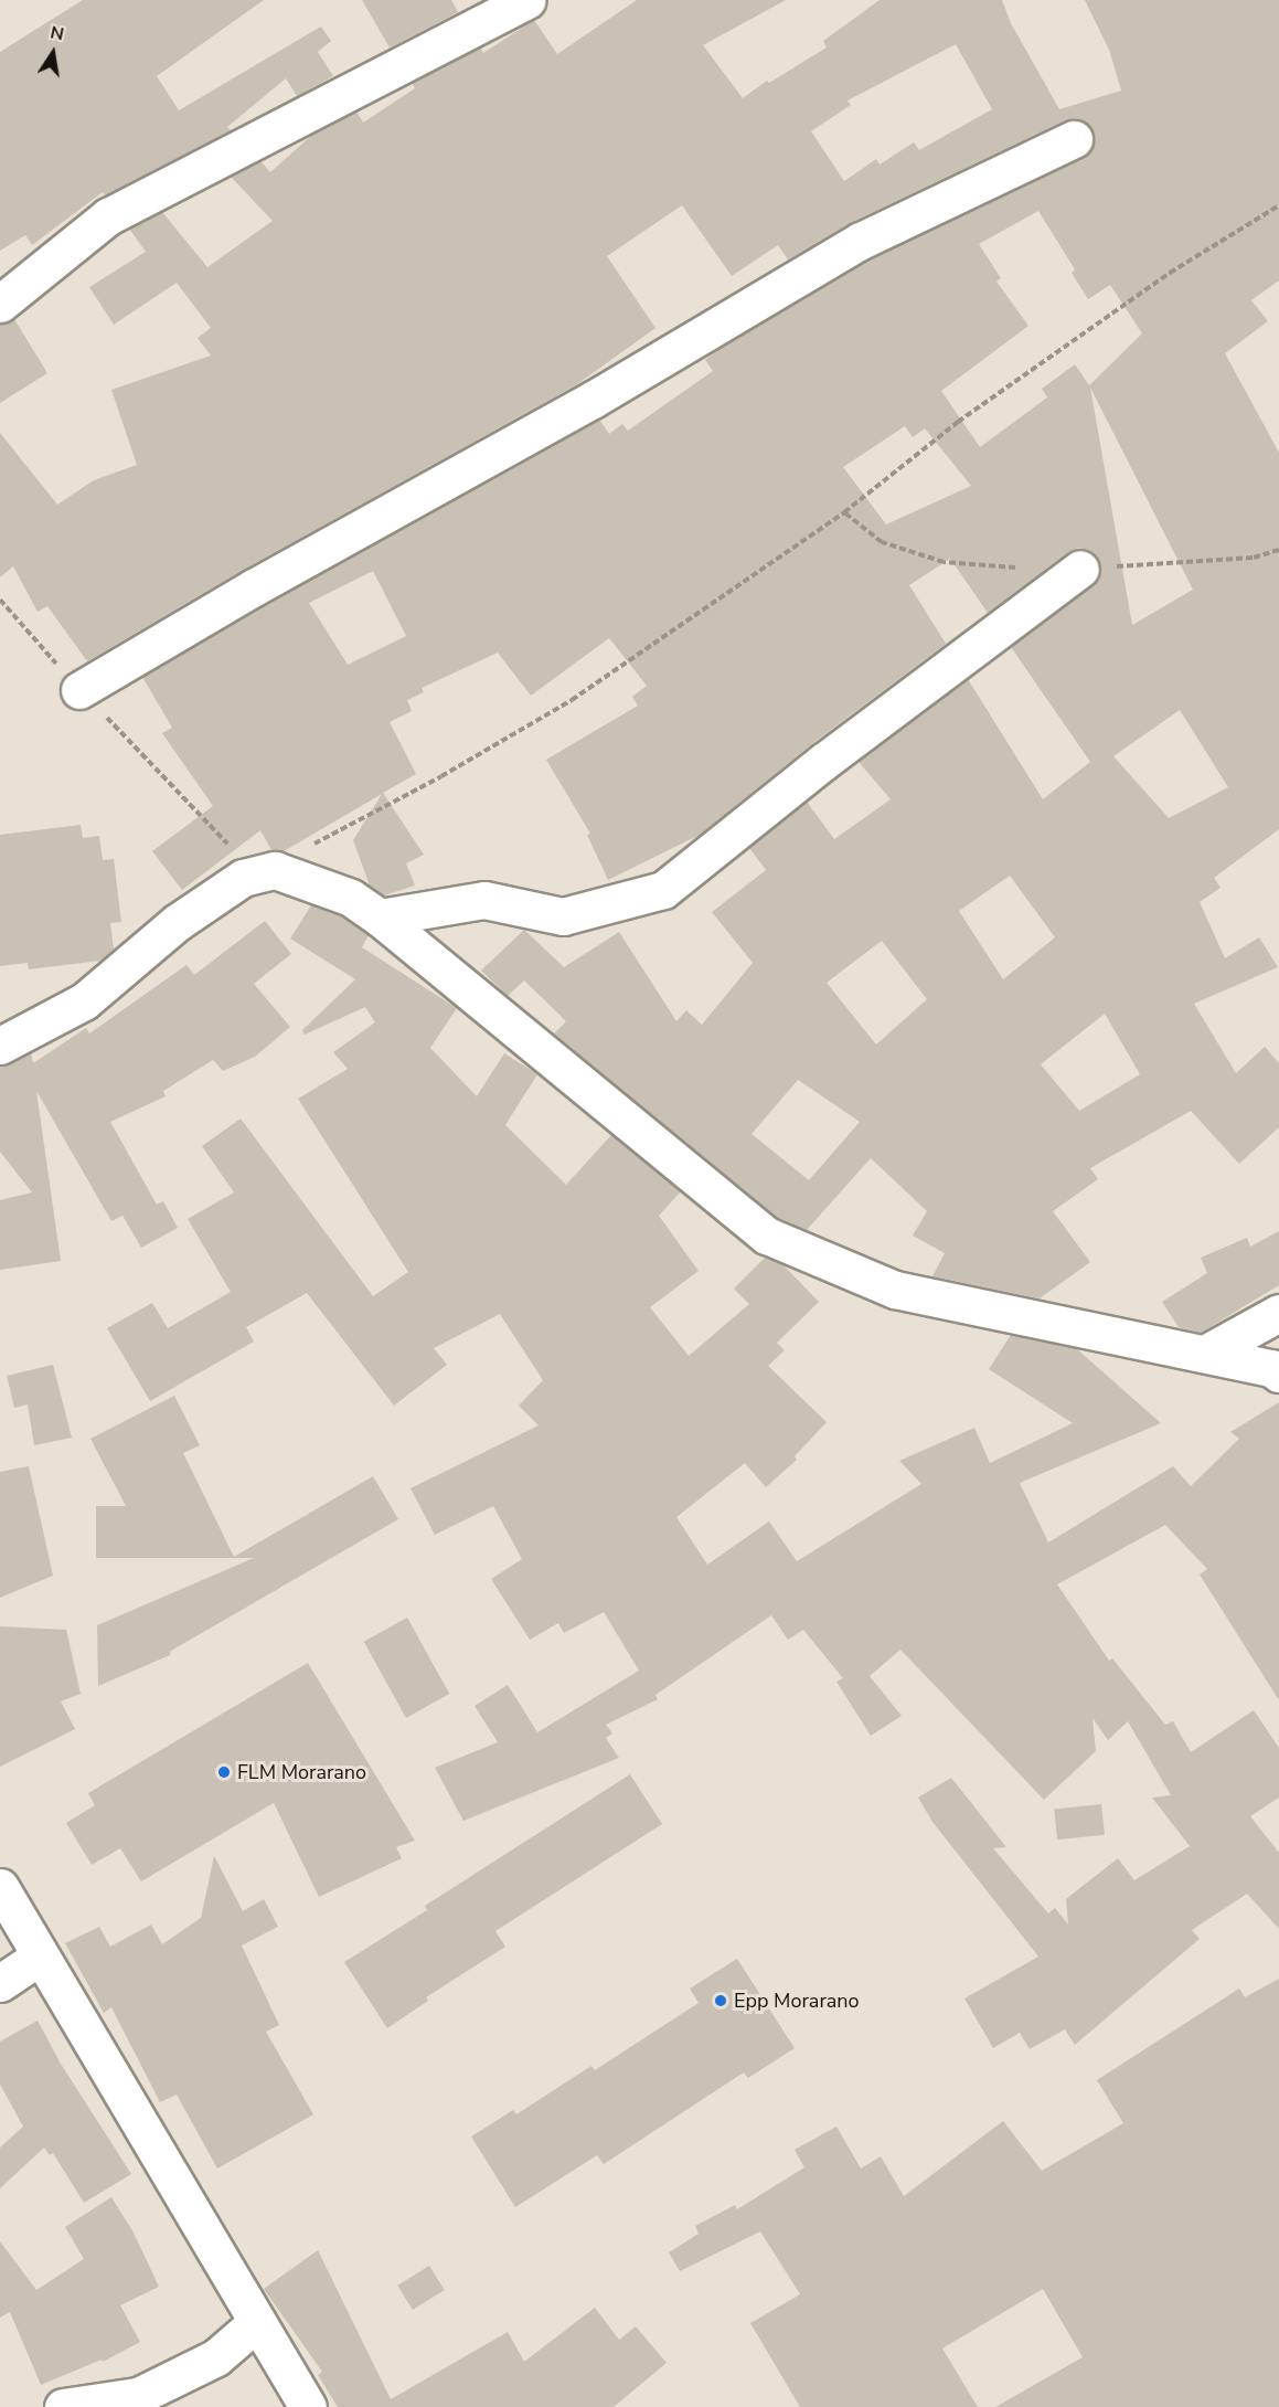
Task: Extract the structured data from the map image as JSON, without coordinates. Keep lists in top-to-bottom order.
{
  "places": ["FLM Morarano", "Epp Morarano"],
  "north": "top"
}
